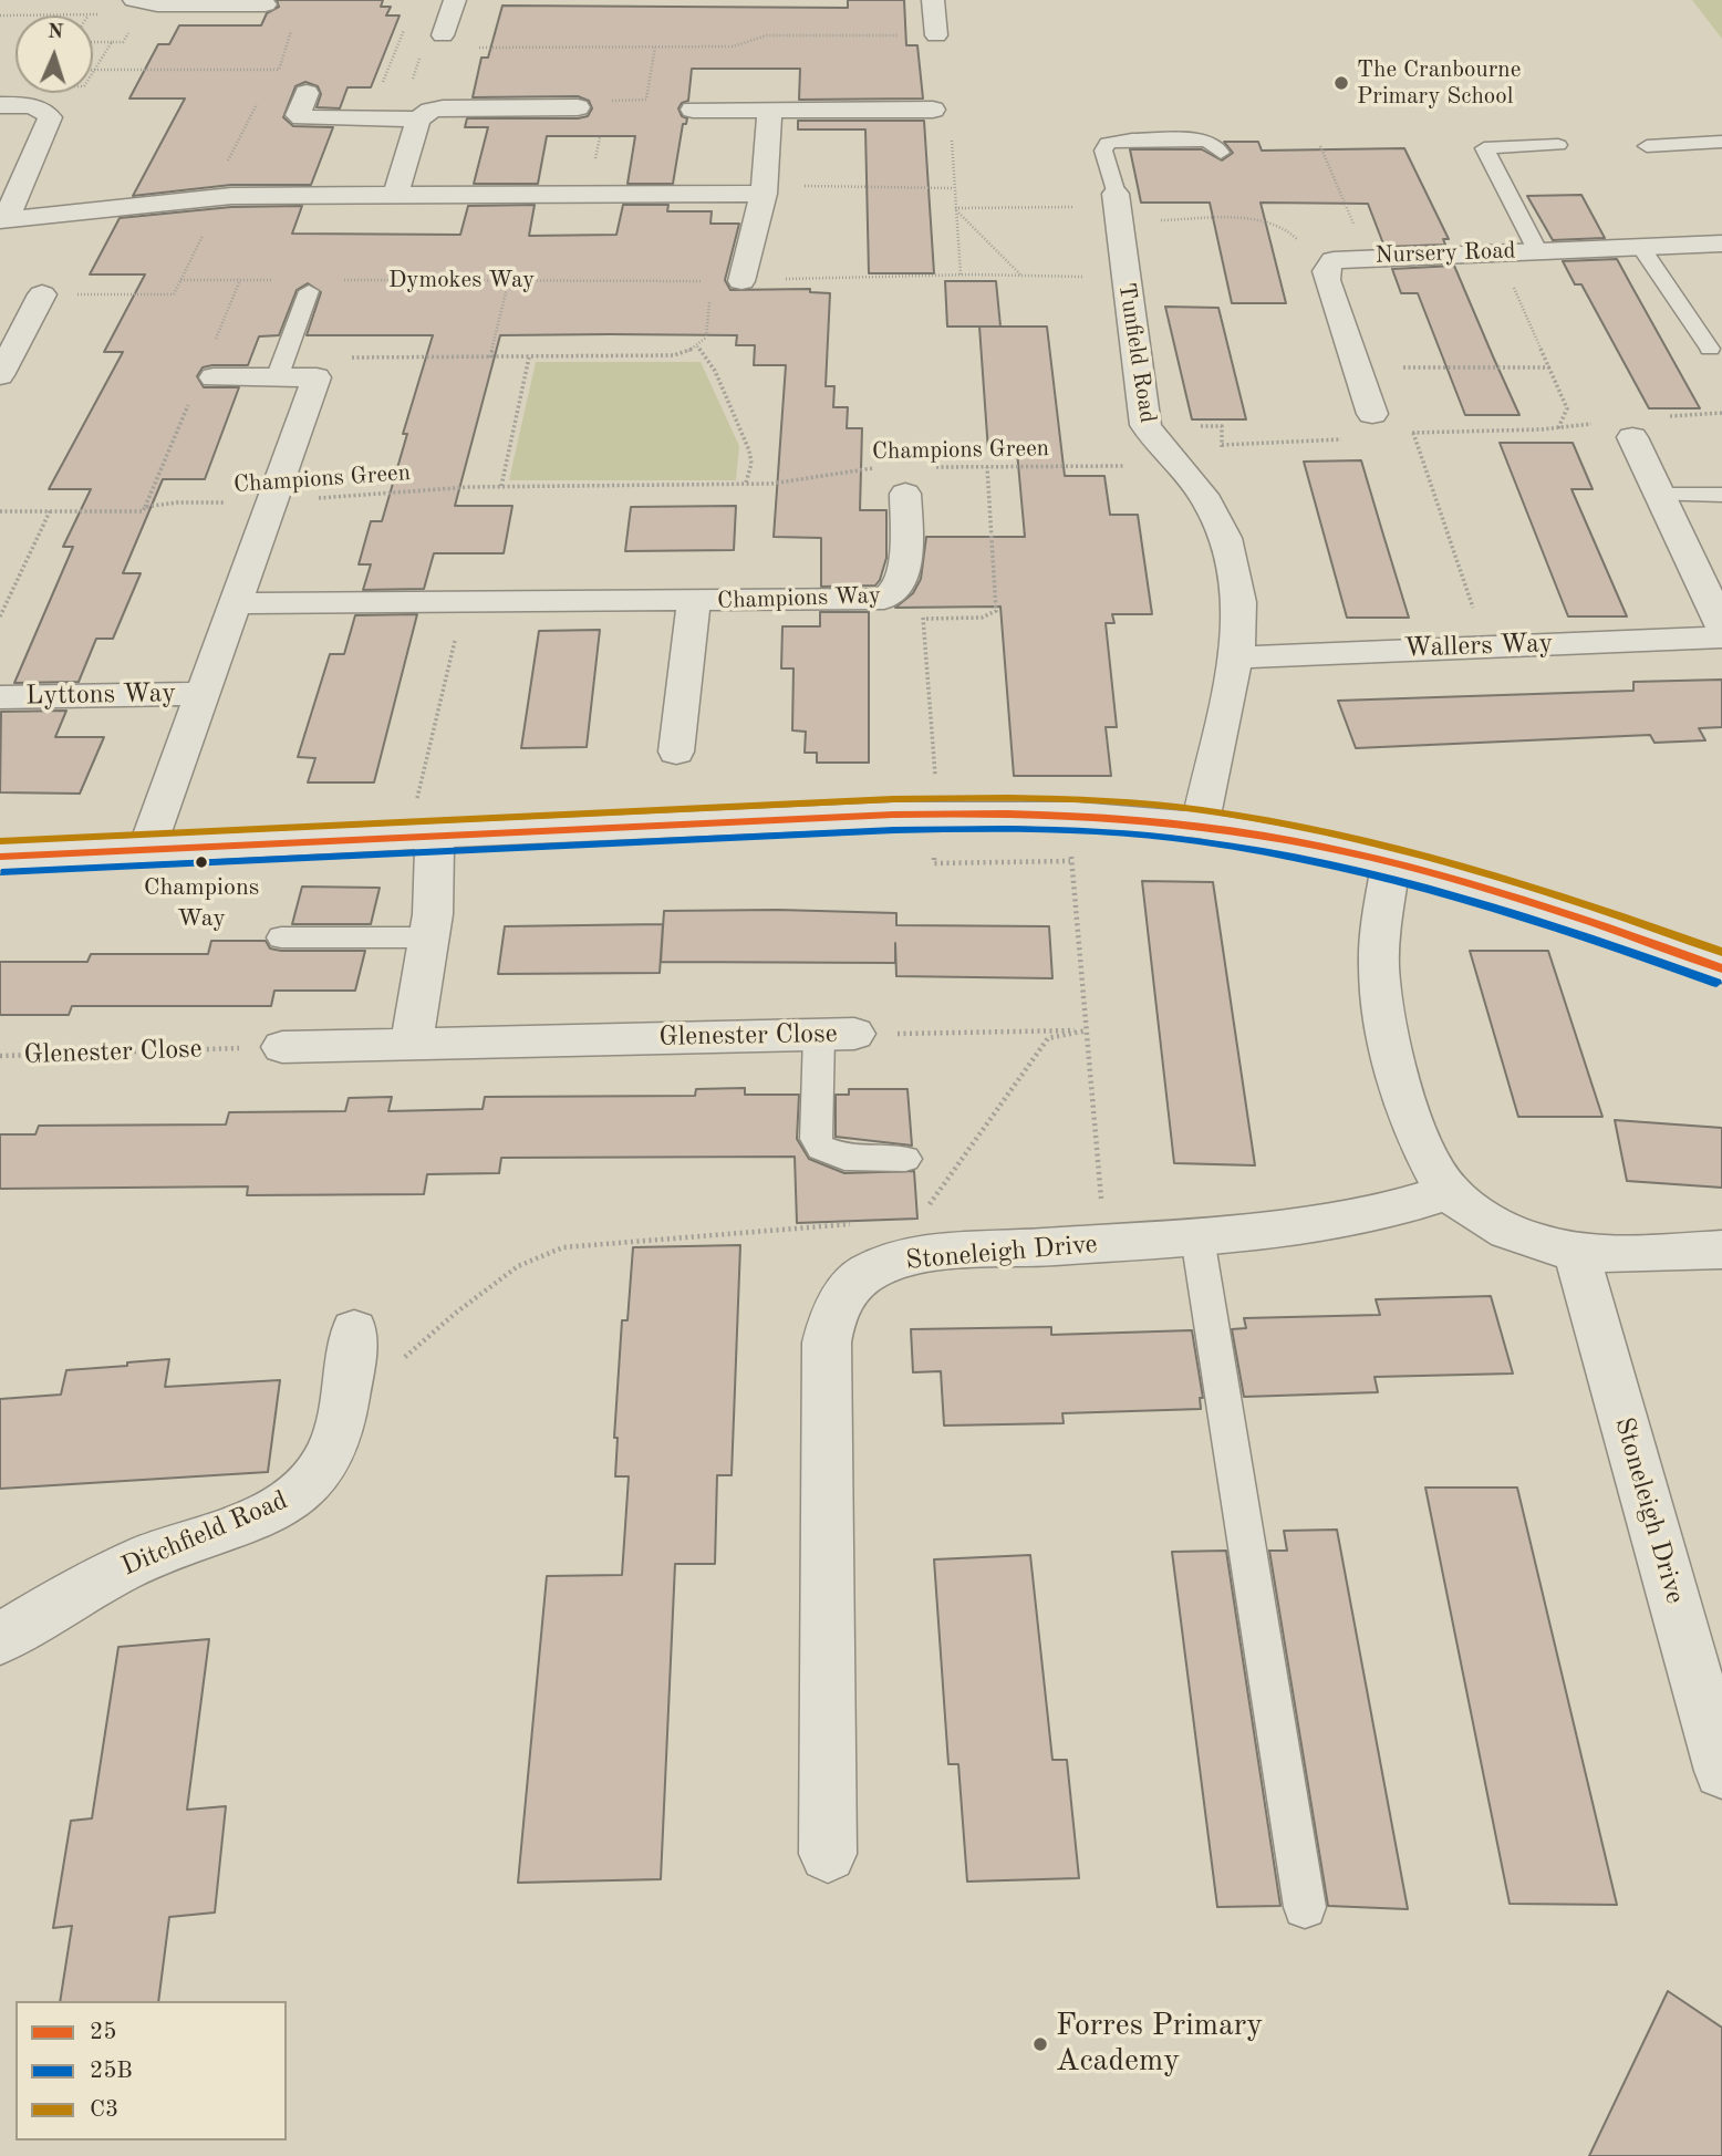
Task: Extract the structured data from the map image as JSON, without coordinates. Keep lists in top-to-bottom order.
{
  "streets": {
    "street": [
      "Nursery Road",
      "Tunfield Road",
      "Champions Way",
      "Wallers Way",
      "Lyttons Way",
      "Glenester Close",
      "Stoneleigh Drive",
      "Ditchfield Road"
    ],
    "path": ["Dymokes Way", "Champions Green"]
  },
  "crossings": [
    ["Dymokes Way", "Tunfield Road"],
    ["Tunfield Road", "Champions Green"],
    ["Tunfield Road", "Wallers Way"]
  ],
  "places": ["The Cranbourne Primary School", "Champions Way", "Forres Primary Academy"],
  "lines": ["transit line C3", "transit line 25", "transit line 25B"],
  "legend": ["25", "25B", "C3"],
  "north": "top"
}
